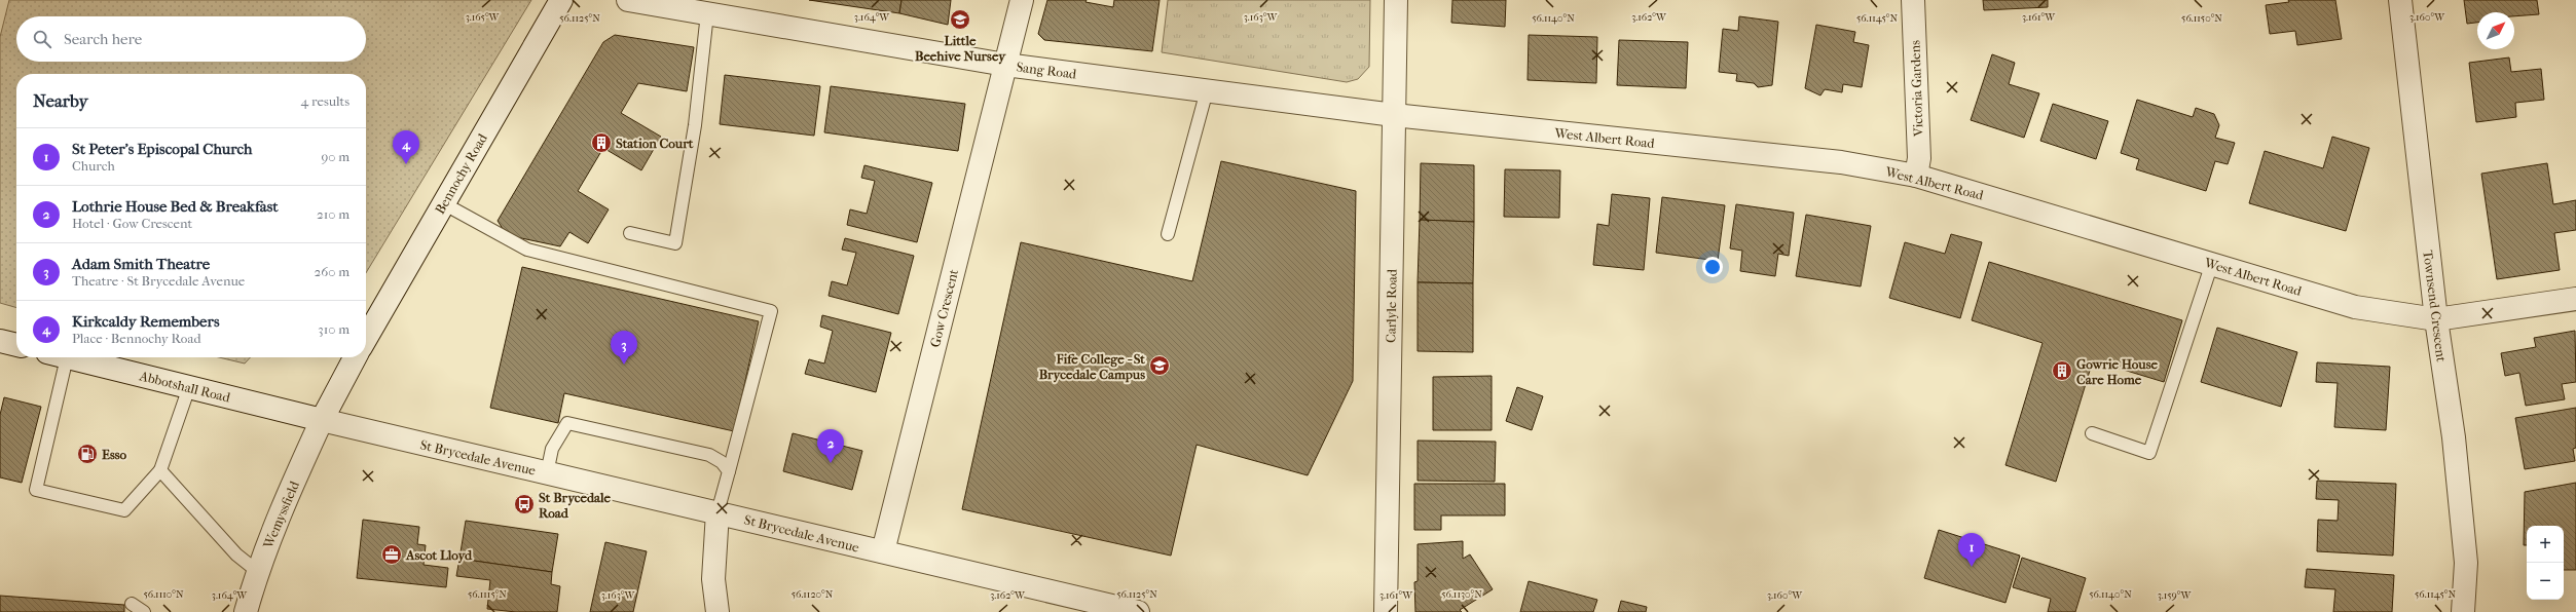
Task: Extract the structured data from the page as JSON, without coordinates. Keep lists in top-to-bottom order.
{
  "streets": {
    "street": [
      "Sang Road",
      "Victoria Gardens",
      "West Albert Road",
      "Bennochy Road",
      "Carlyle Road",
      "Townsend Crescent",
      "Gow Crescent",
      "Abbotshall Road",
      "St Brycedale Avenue",
      "Wemyssfield"
    ]
  },
  "crossings": [
    ["Sang Road", "West Albert Road"],
    ["Sang Road", "Carlyle Road"],
    ["Sang Road", "Gow Crescent"],
    ["Victoria Gardens", "West Albert Road"],
    ["West Albert Road", "Carlyle Road"],
    ["West Albert Road", "Townsend Crescent"],
    ["Gow Crescent", "St Brycedale Avenue"],
    ["Abbotshall Road", "St Brycedale Avenue"],
    ["Abbotshall Road", "Wemyssfield"],
    ["St Brycedale Avenue", "Wemyssfield"]
  ],
  "places": {
    "school or university": ["Little Beehive Nursey", "Fife College - St Brycedale Campus"],
    "building": ["Station Court", "Gowrie House Care Home"],
    "fuel station": ["Esso"],
    "bus stop": ["St Brycedale Road"],
    "office": ["Ascot Lloyd"]
  },
  "north": "top right",
  "page": {
    "search": "Search here",
    "heading": ["Nearby", "4 results"],
    "list": [
      {
        "mark": "1",
        "name": "St Peter's Episcopal Church",
        "note": "Church",
        "value": "90 m"
      },
      {
        "mark": "2",
        "name": "Lothrie House Bed & Breakfast",
        "note": "Hotel · Gow Crescent",
        "value": "210 m"
      },
      {
        "mark": "3",
        "name": "Adam Smith Theatre",
        "note": "Theatre · St Brycedale Avenue",
        "value": "260 m"
      },
      {
        "mark": "4",
        "name": "Kirkcaldy Remembers",
        "note": "Place · Bennochy Road",
        "value": "310 m"
      }
    ],
    "pins": [
      "4",
      "3",
      "2",
      "1"
    ],
    "map_buttons": ["+", "−"]
  },
  "coordinates": [
    "3.163°W",
    "3.162°W",
    "3.161°W",
    "3.165°W",
    "3.164°W",
    "3.160°W",
    "56.1150°N",
    "56.1125°N",
    "56.1140°N",
    "56.1145°N",
    "56.1110°N",
    "56.1115°N",
    "56.1120°N",
    "56.1130°N",
    "3.159°W"
  ]
}
